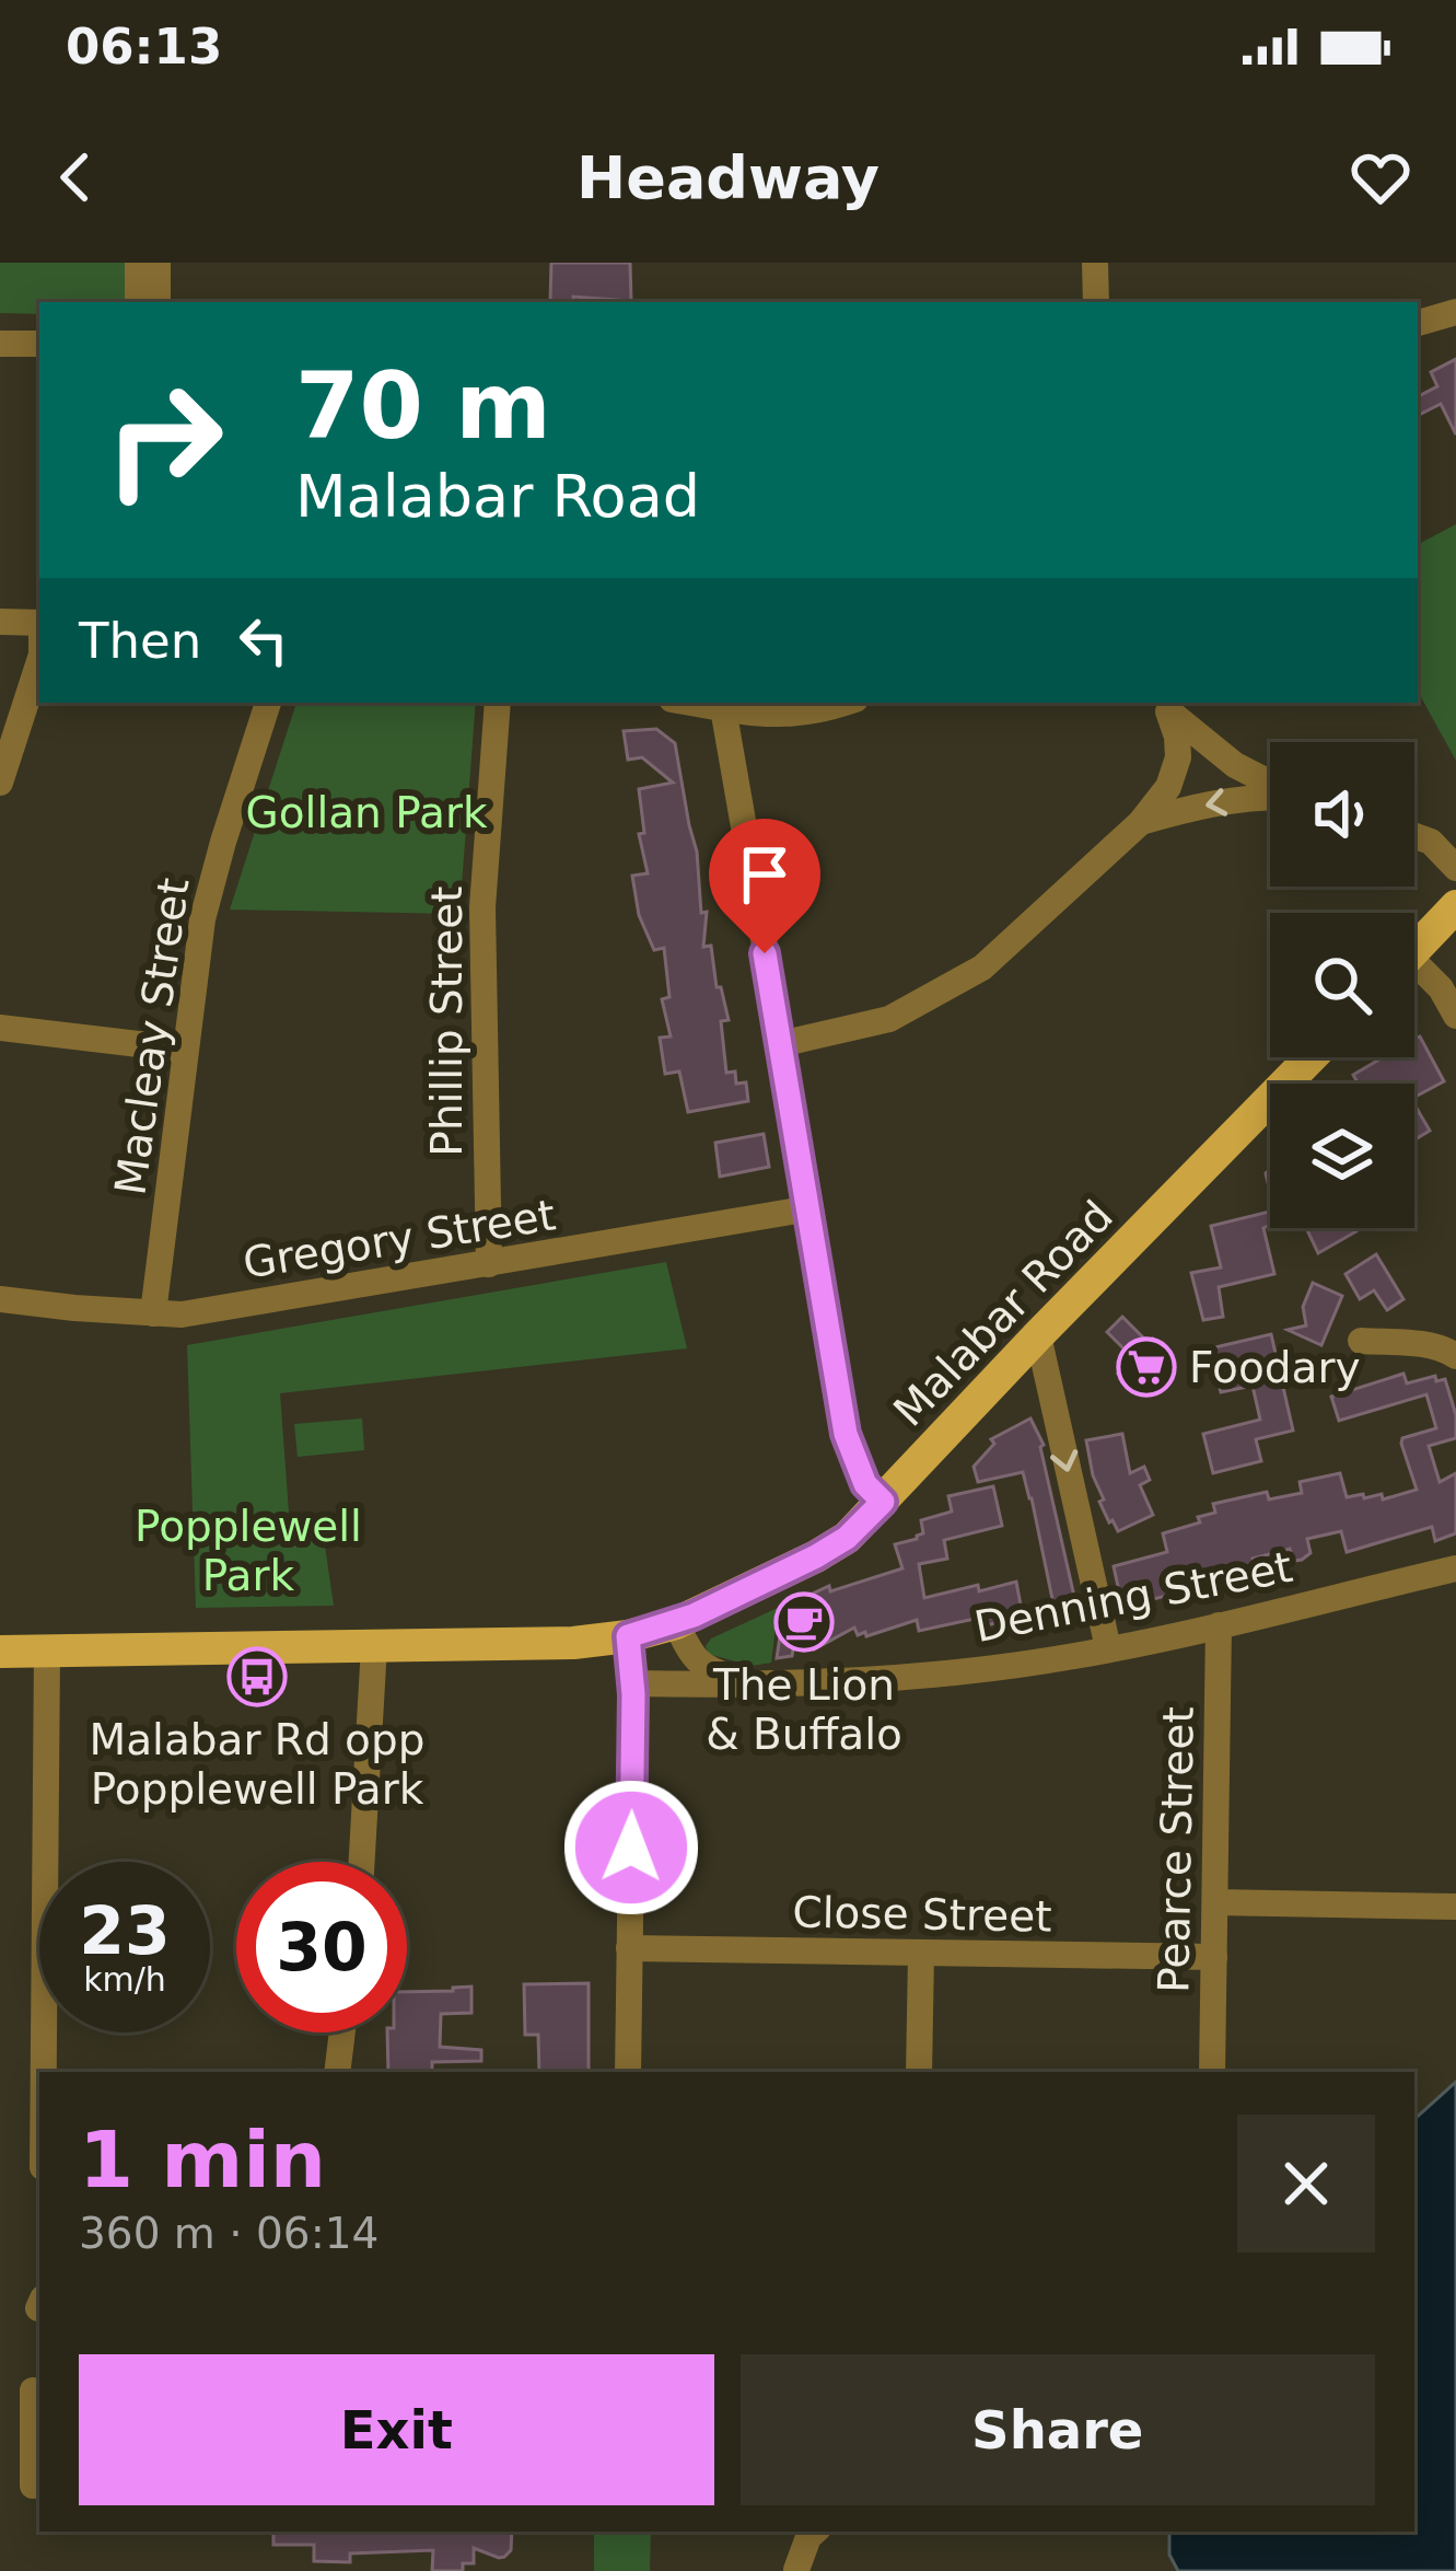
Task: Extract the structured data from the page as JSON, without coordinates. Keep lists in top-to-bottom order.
{
  "streets": {
    "main road": ["Malabar Road"],
    "street": [
      "Phillip Street",
      "Macleay Street",
      "Gregory Street",
      "Denning Street",
      "Pearce Street",
      "Close Street"
    ]
  },
  "crossings": [
    ["Phillip Street", "Gregory Street"],
    ["Macleay Street", "Gregory Street"],
    ["Denning Street", "Pearce Street"],
    ["Pearce Street", "Close Street"]
  ],
  "parks": ["Gollan Park", "Popplewell Park"],
  "places": {
    "supermarket": ["Foodary"],
    "cafe": ["The Lion & Buffalo"],
    "bus stop": ["Malabar Rd opp Popplewell Park"]
  },
  "page": {
    "status": "06:13",
    "header": "Headway",
    "turn": ["70 m", "Malabar Road"],
    "then": "Then",
    "speed": "23 km/h",
    "limit": "30",
    "heading": ["1 min", "360 m · 06:14"],
    "buttons": ["Exit", "Share"]
  }
}
